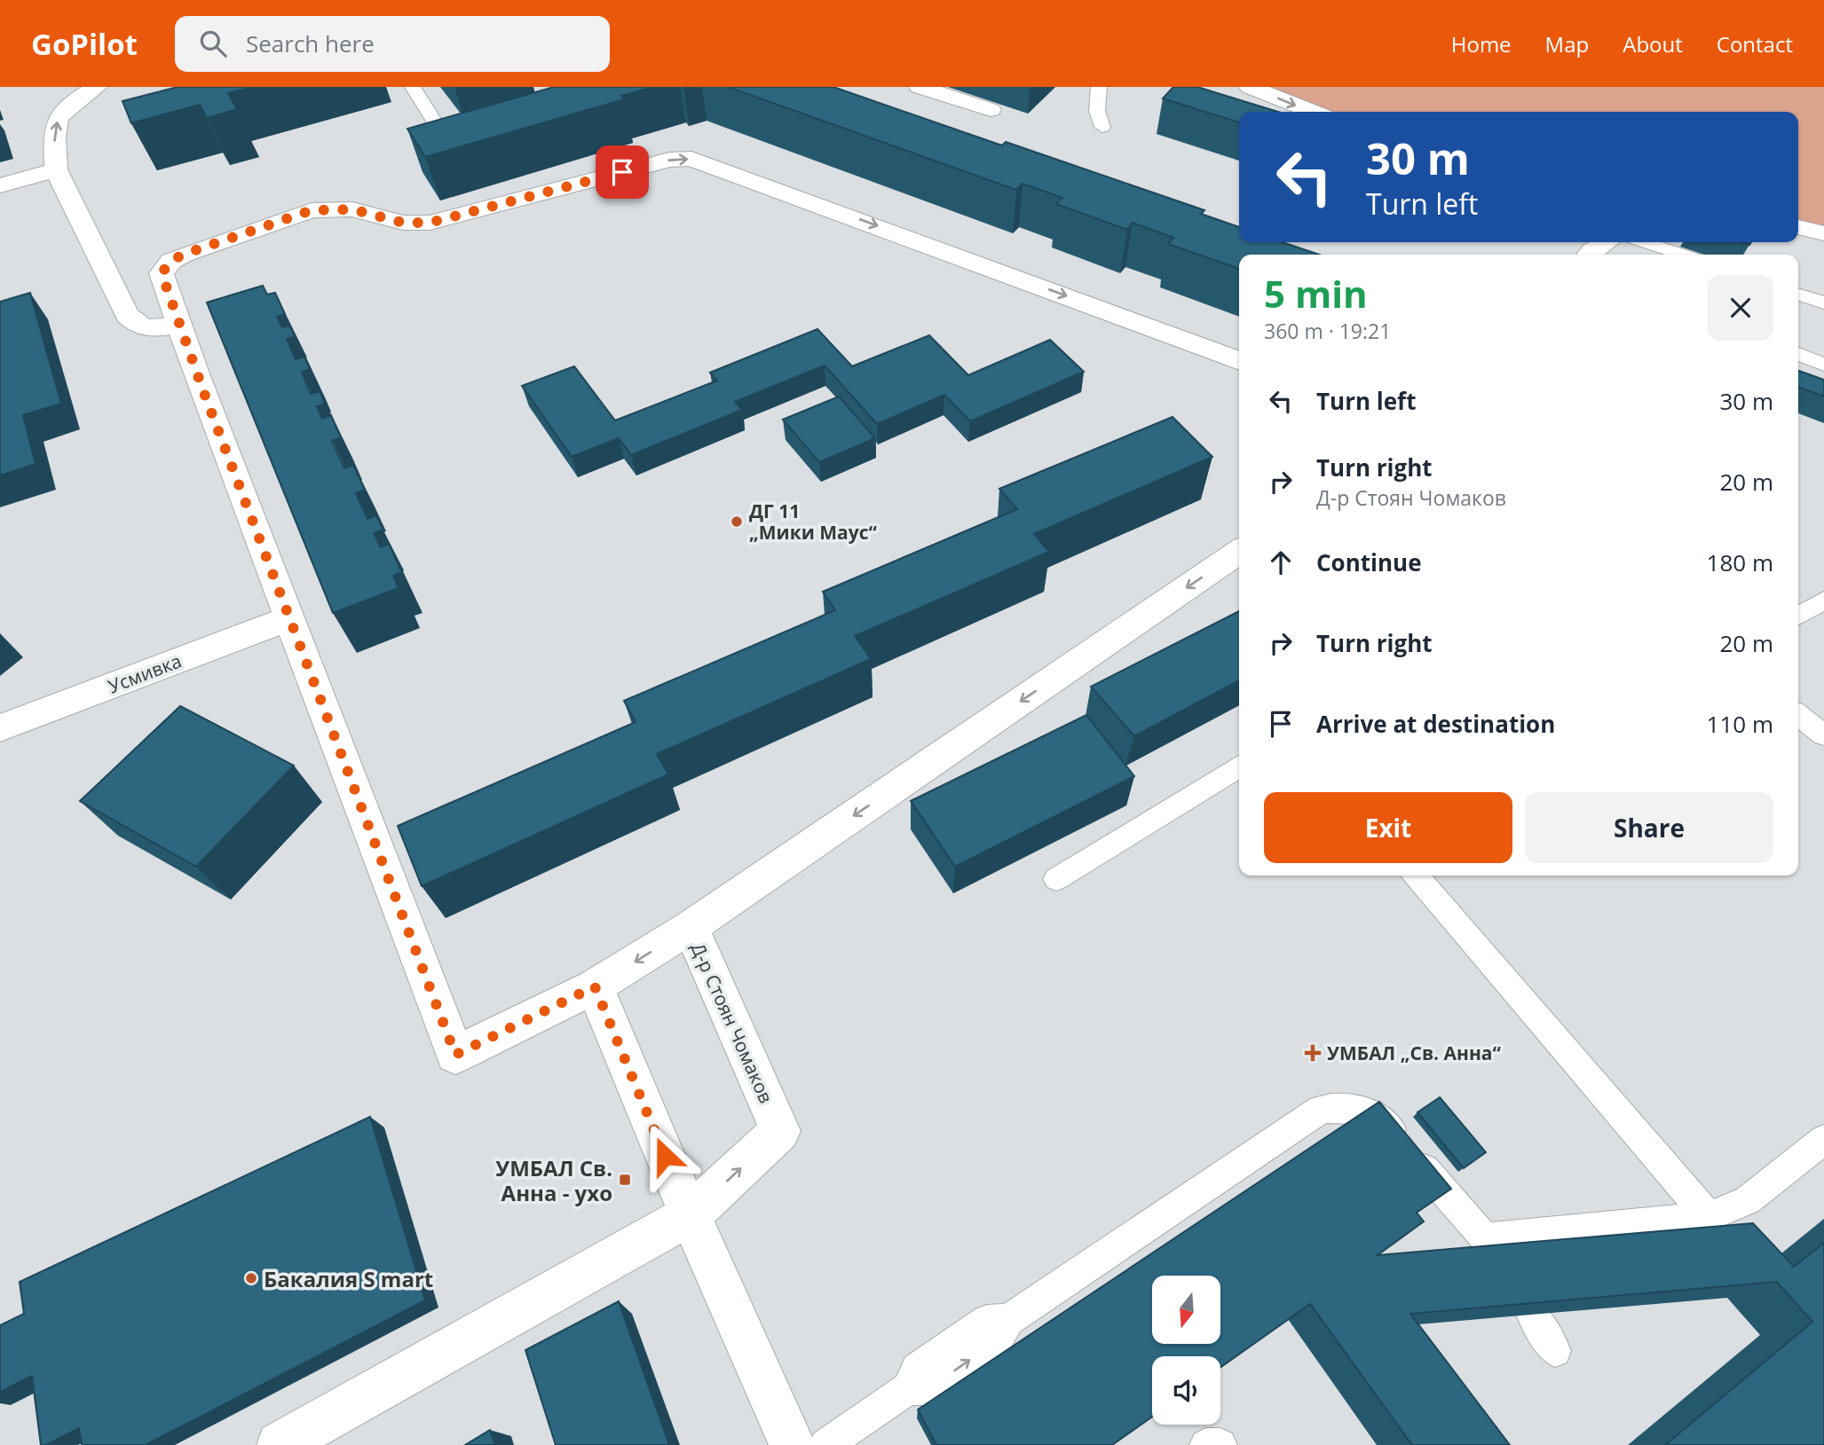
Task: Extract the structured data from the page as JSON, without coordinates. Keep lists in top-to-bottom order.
{
  "streets": {
    "street": ["Усмивка", "Д-р Стоян Чомаков"]
  },
  "crossings": [
    ["Усмивка", "Д-р Стоян Чомаков"]
  ],
  "places": {
    "other": ["ДГ 11 „Мики Маус“", "Бакалия S mart"],
    "health": ["УМБАЛ „Св. Анна“"],
    "transit": ["УМБАЛ Св. Анна - ухо"]
  },
  "north": "bottom",
  "page": {
    "header": "GoPilot",
    "search": "Search here",
    "nav": [
      "Home",
      "Map",
      "About",
      "Contact"
    ],
    "turn": ["30 m", "Turn left"],
    "heading": ["5 min", "360 m · 19:21"],
    "list": [
      {
        "name": "Turn left",
        "value": "30 m"
      },
      {
        "name": "Turn right",
        "note": "Д-р Стоян Чомаков",
        "value": "20 m"
      },
      {
        "name": "Continue",
        "value": "180 m"
      },
      {
        "name": "Turn right",
        "value": "20 m"
      },
      {
        "name": "Arrive at destination",
        "value": "110 m"
      }
    ],
    "buttons": ["Exit", "Share"]
  }
}
